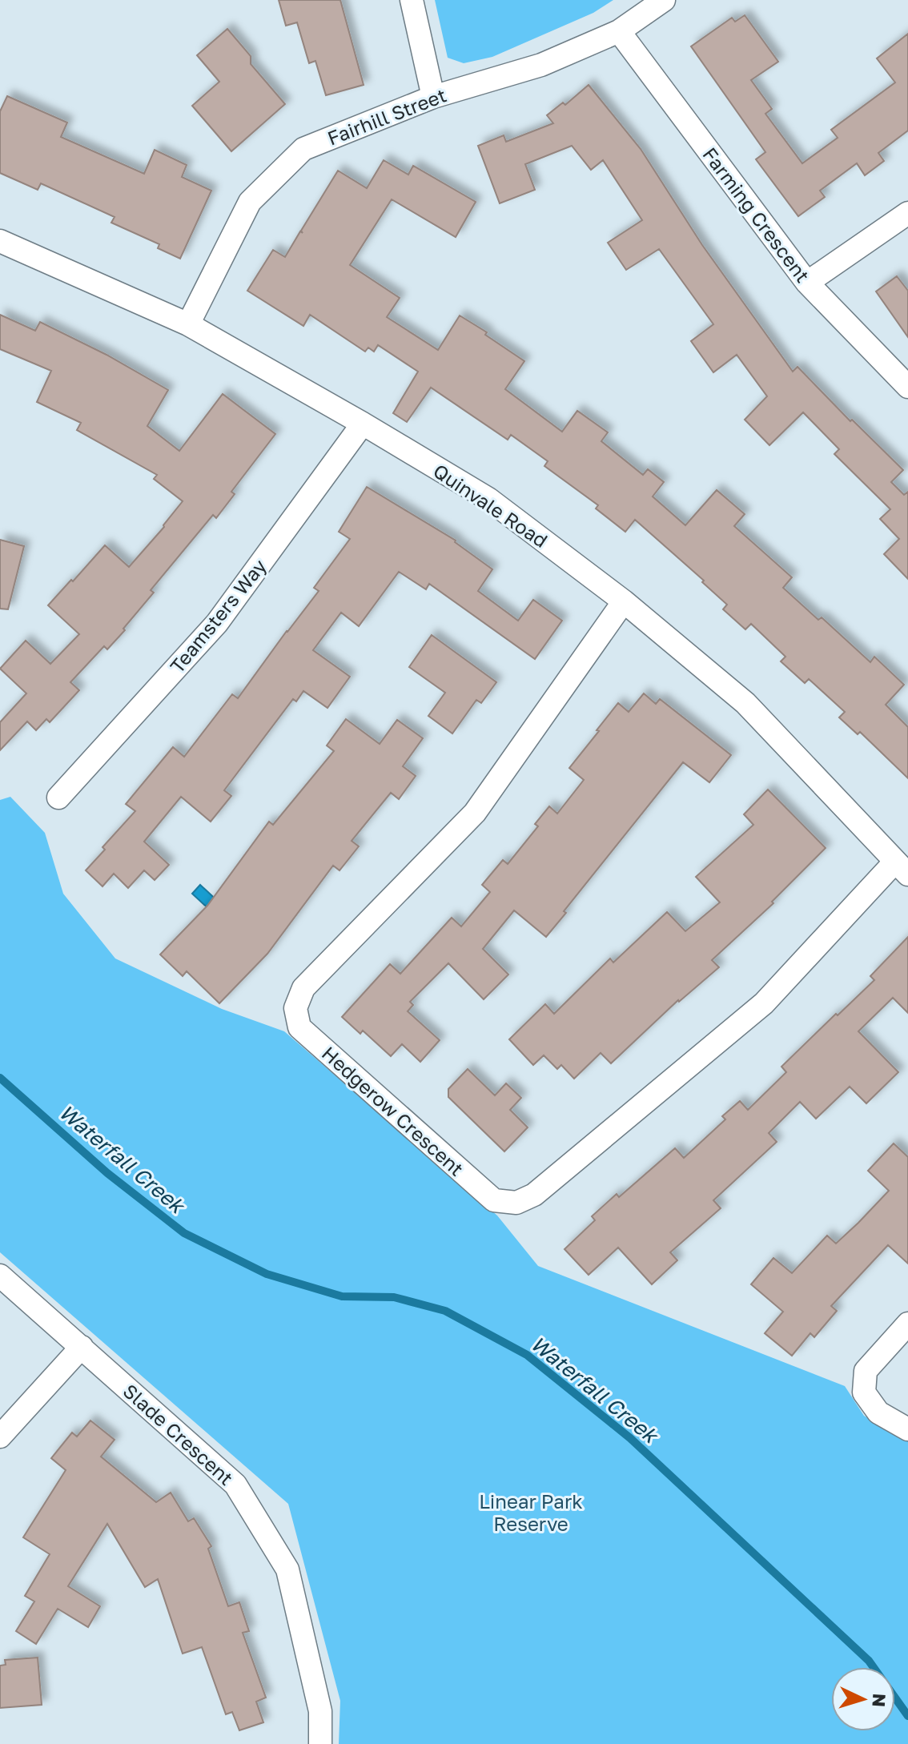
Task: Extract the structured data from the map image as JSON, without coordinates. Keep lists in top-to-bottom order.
{
  "streets": {
    "street": [
      "Fairhill Street",
      "Farming Crescent",
      "Quinvale Road",
      "Teamsters Way",
      "Hedgerow Crescent",
      "Slade Crescent"
    ]
  },
  "crossings": [
    ["Fairhill Street", "Farming Crescent"],
    ["Fairhill Street", "Quinvale Road"],
    ["Quinvale Road", "Teamsters Way"],
    ["Quinvale Road", "Hedgerow Crescent"]
  ],
  "water": ["Waterfall Creek"],
  "parks": ["Linear Park Reserve"],
  "north": "right"
}
